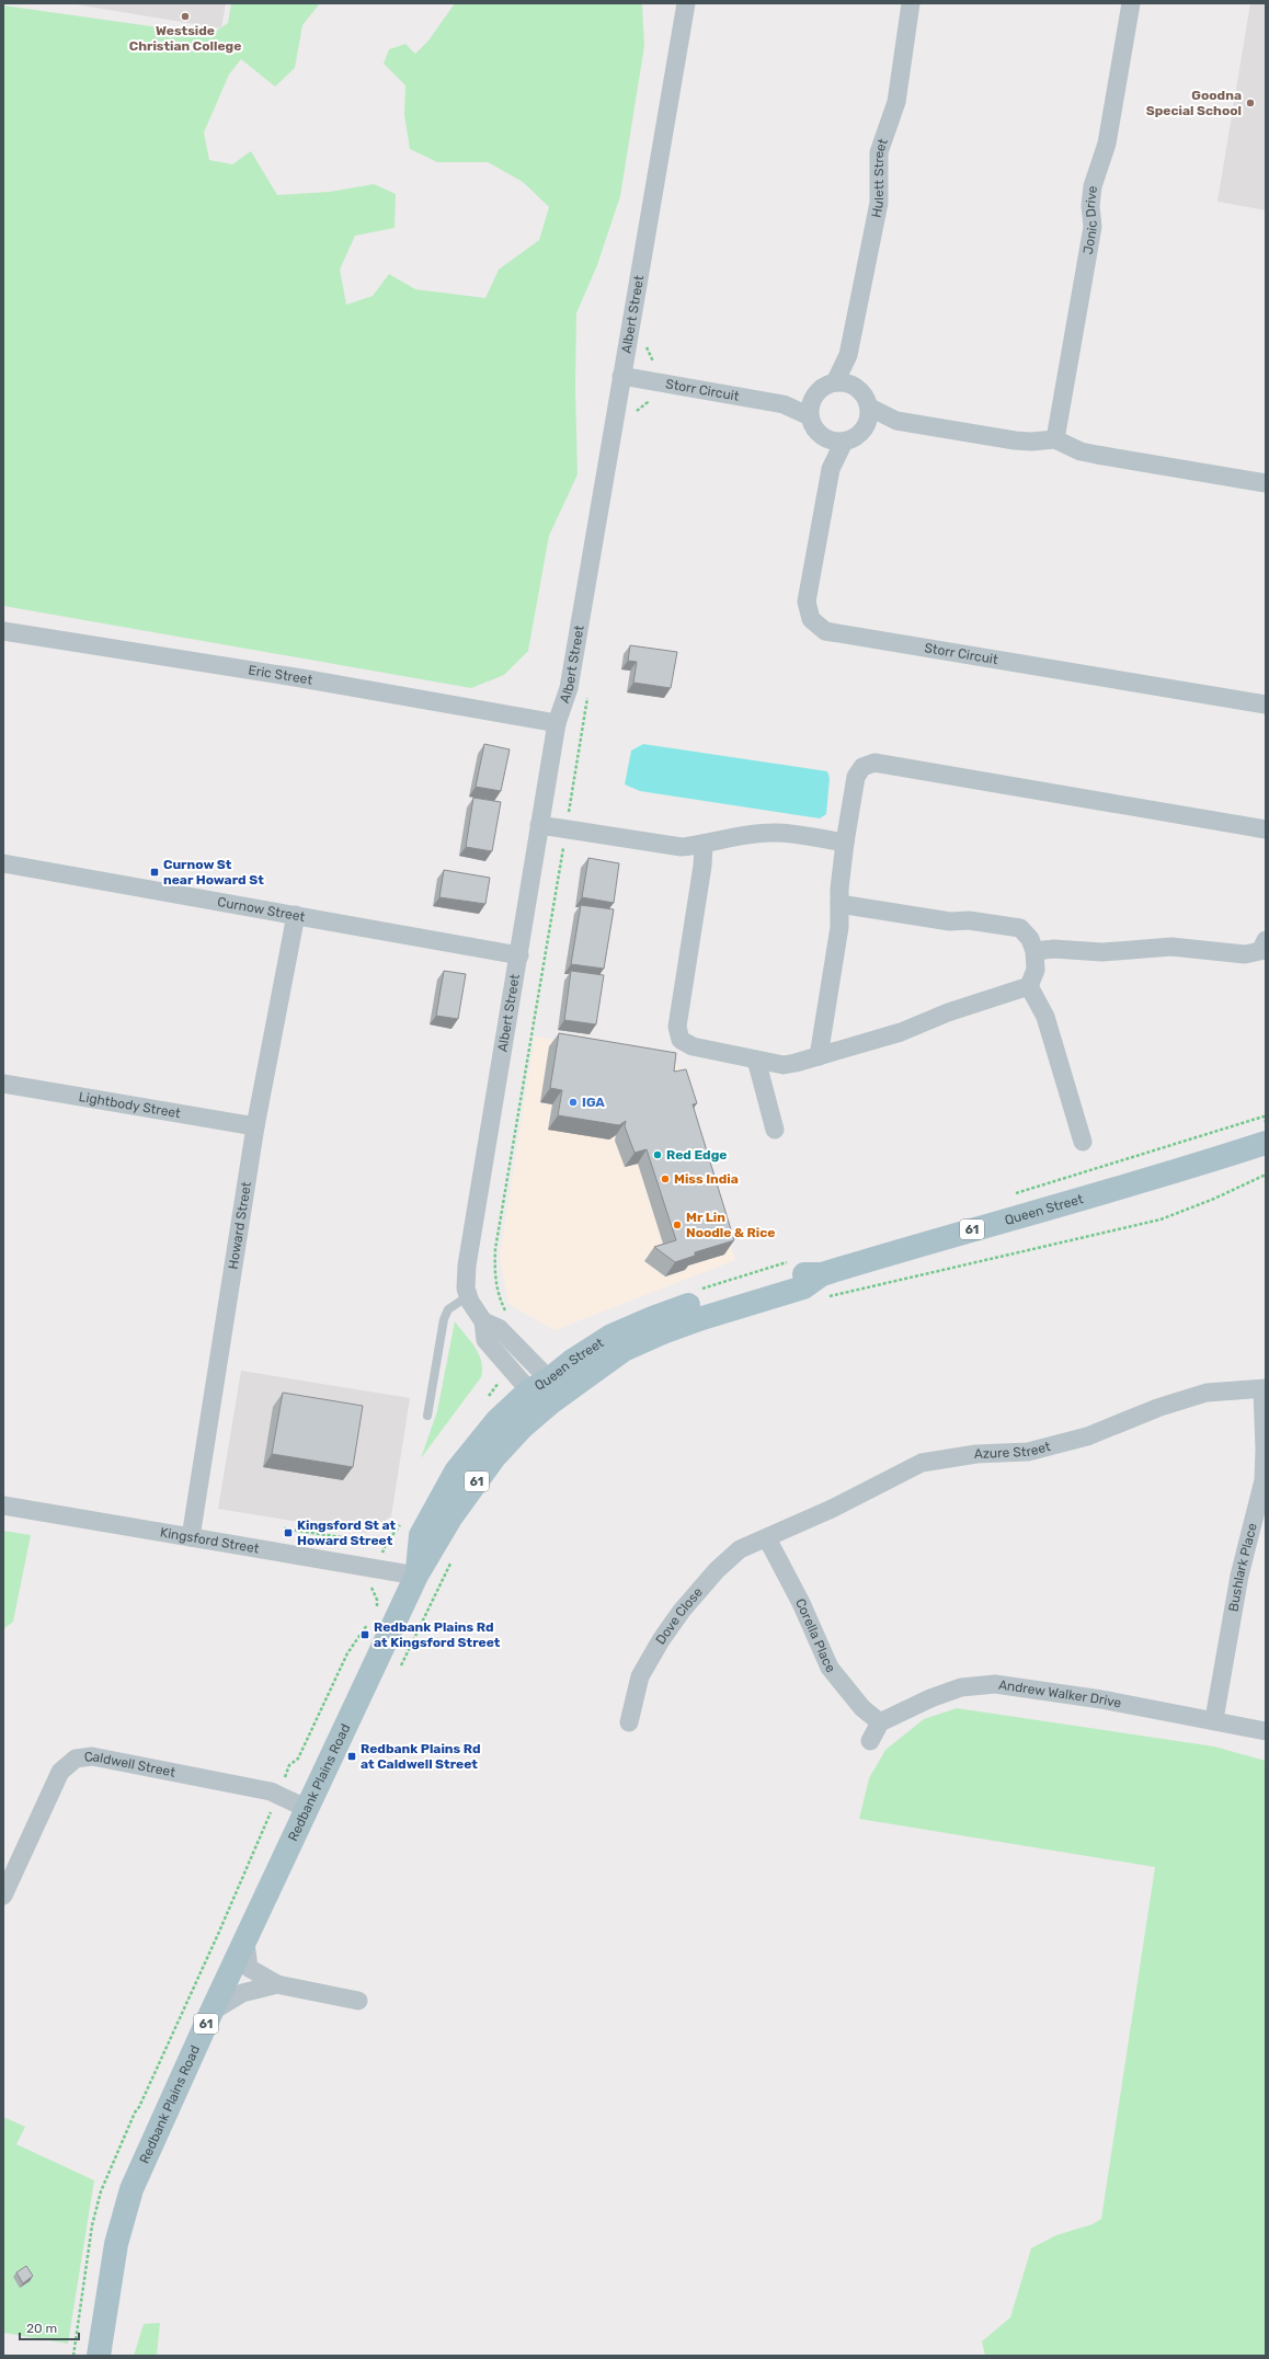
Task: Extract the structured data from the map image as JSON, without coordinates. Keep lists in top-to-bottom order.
{
  "streets": {
    "main road": ["Queen Street", "61", "Redbank Plains Road"],
    "street": [
      "Hulett Street",
      "Jonic Drive",
      "Albert Street",
      "Storr Circuit",
      "Eric Street",
      "Curnow Street",
      "Lightbody Street",
      "Howard Street",
      "Azure Street",
      "Kingsford Street",
      "Bushlark Place",
      "Dove Close",
      "Corella Place",
      "Andrew Walker Drive",
      "Caldwell Street"
    ]
  },
  "crossings": [
    ["Albert Street", "Storr Circuit"],
    ["Albert Street", "Eric Street"],
    ["Albert Street", "Curnow Street"],
    ["Albert Street", "Queen Street"],
    ["Curnow Street", "Howard Street"],
    ["Lightbody Street", "Howard Street"],
    ["Queen Street", "Kingsford Street"],
    ["Queen Street", "Redbank Plains Road"],
    ["Howard Street", "Kingsford Street"],
    ["Azure Street", "Bushlark Place"],
    ["Azure Street", "Dove Close"],
    ["Azure Street", "Corella Place"],
    ["Bushlark Place", "Andrew Walker Drive"],
    ["Dove Close", "Corella Place"],
    ["Corella Place", "Andrew Walker Drive"],
    ["Caldwell Street", "Redbank Plains Road"]
  ],
  "places": {
    "other": [
      "Westside Christian College",
      "Goodna Special School",
      "IGA",
      "Red Edge",
      "Miss India",
      "Mr Lin Noodle & Rice"
    ],
    "transit": [
      "Curnow St near Howard St",
      "Kingsford St at Howard Street",
      "Redbank Plains Rd at Kingsford Street",
      "Redbank Plains Rd at Caldwell Street"
    ]
  },
  "scale_bar": "20 m"
}
